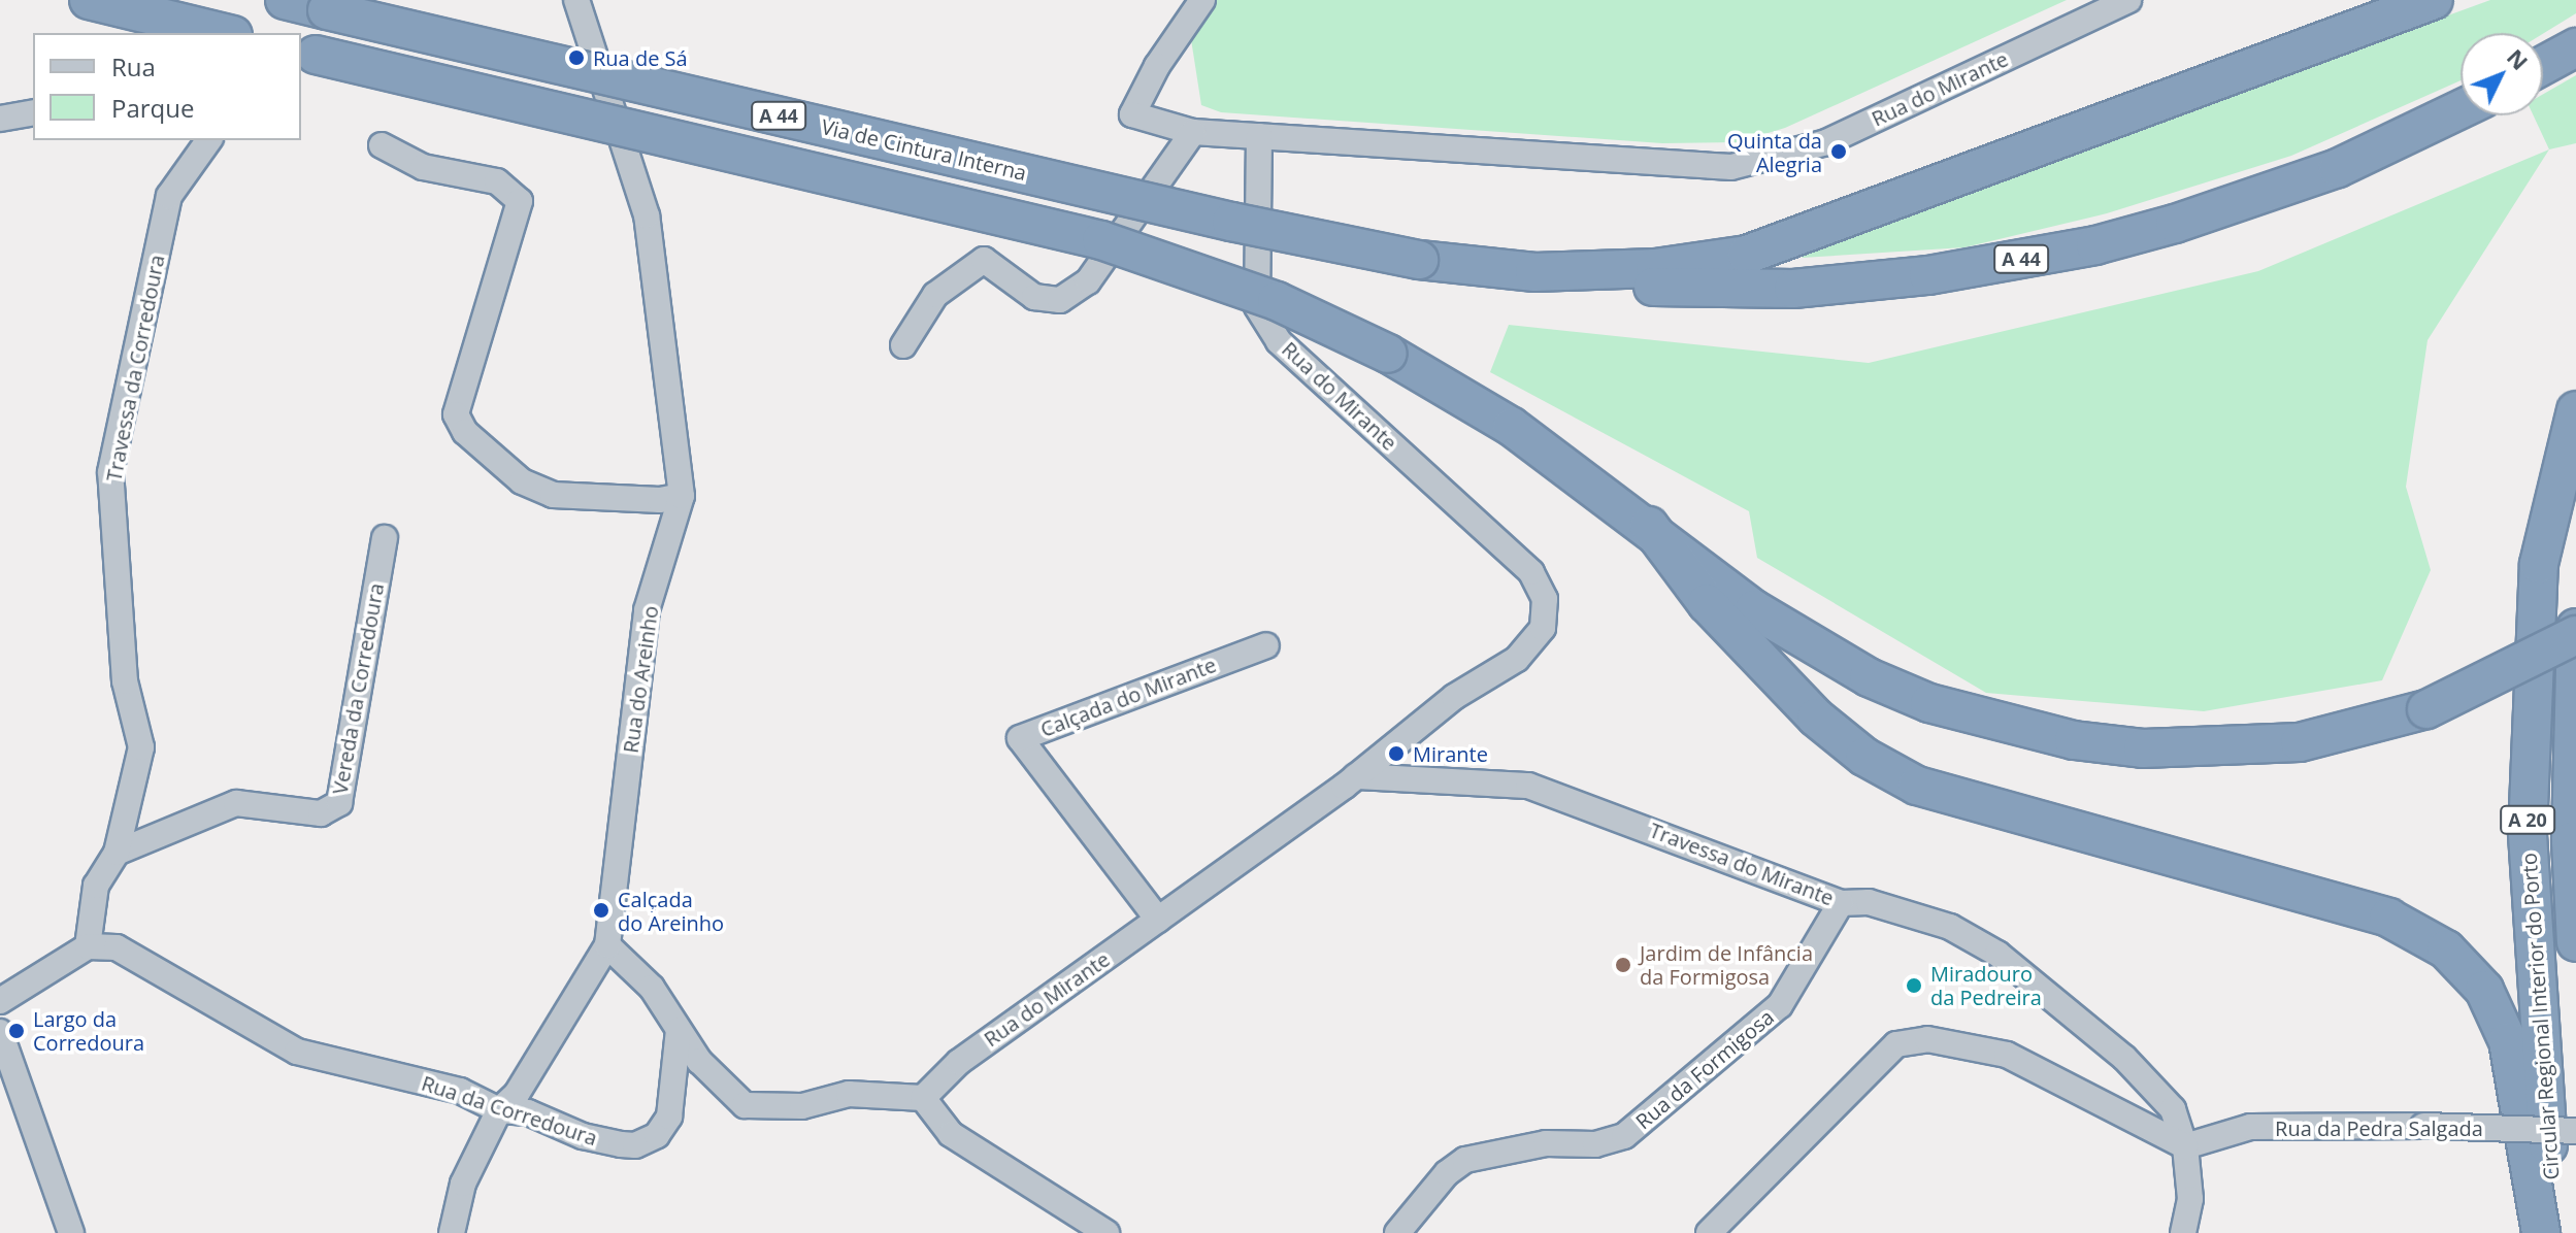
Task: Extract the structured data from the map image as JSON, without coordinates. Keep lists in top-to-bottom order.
{
  "streets": {
    "highway": [
      "A 44",
      "Via de Cintura Interna",
      "A 20",
      "Circular Regional Interior do Porto"
    ],
    "street": [
      "Rua do Mirante",
      "Travessa da Corredoura",
      "Rua do Areinho",
      "Vereda da Corredoura",
      "Calçada do Mirante",
      "Travessa do Mirante",
      "Rua da Formigosa",
      "Rua da Corredoura",
      "Rua da Pedra Salgada"
    ]
  },
  "crossings": [
    ["Rua do Mirante", "Calçada do Mirante"],
    ["Rua do Mirante", "Travessa do Mirante"],
    ["A 44", "Via de Cintura Interna"],
    ["Travessa da Corredoura", "Vereda da Corredoura"],
    ["Travessa da Corredoura", "Rua da Corredoura"],
    ["Rua do Areinho", "Rua da Corredoura"],
    ["Travessa do Mirante", "Rua da Formigosa"],
    ["Travessa do Mirante", "Rua da Pedra Salgada"]
  ],
  "places": [
    "Rua de Sá",
    "Quinta da Alegria",
    "Mirante",
    "Calçada do Areinho",
    "Jardim de Infância da Formigosa",
    "Miradouro da Pedreira",
    "Largo da Corredoura"
  ],
  "legend": ["Rua", "Parque"],
  "north": "top right"
}
